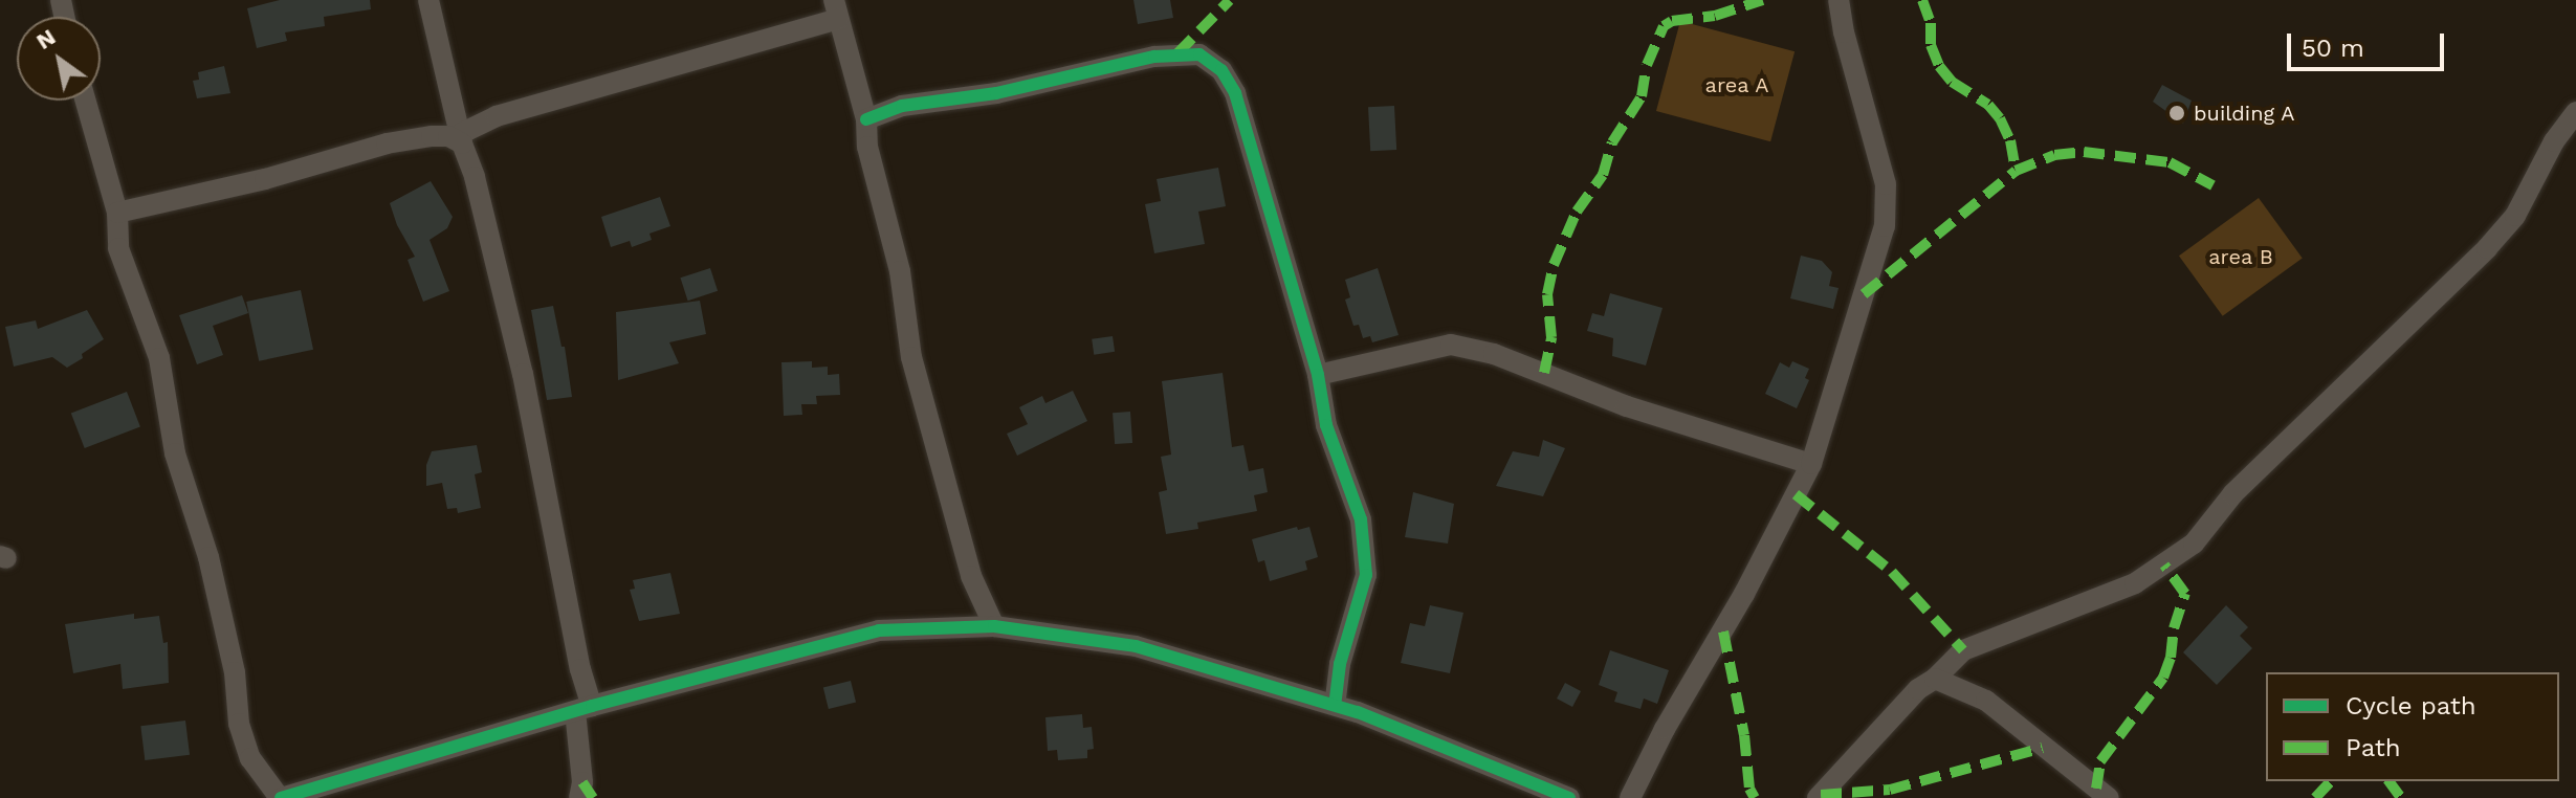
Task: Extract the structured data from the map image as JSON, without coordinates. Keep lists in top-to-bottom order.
{
  "parks": ["area A", "area B"],
  "places": ["building A"],
  "legend": ["Cycle path", "Path"],
  "scale_bar": "50 m",
  "north": "top left"
}
